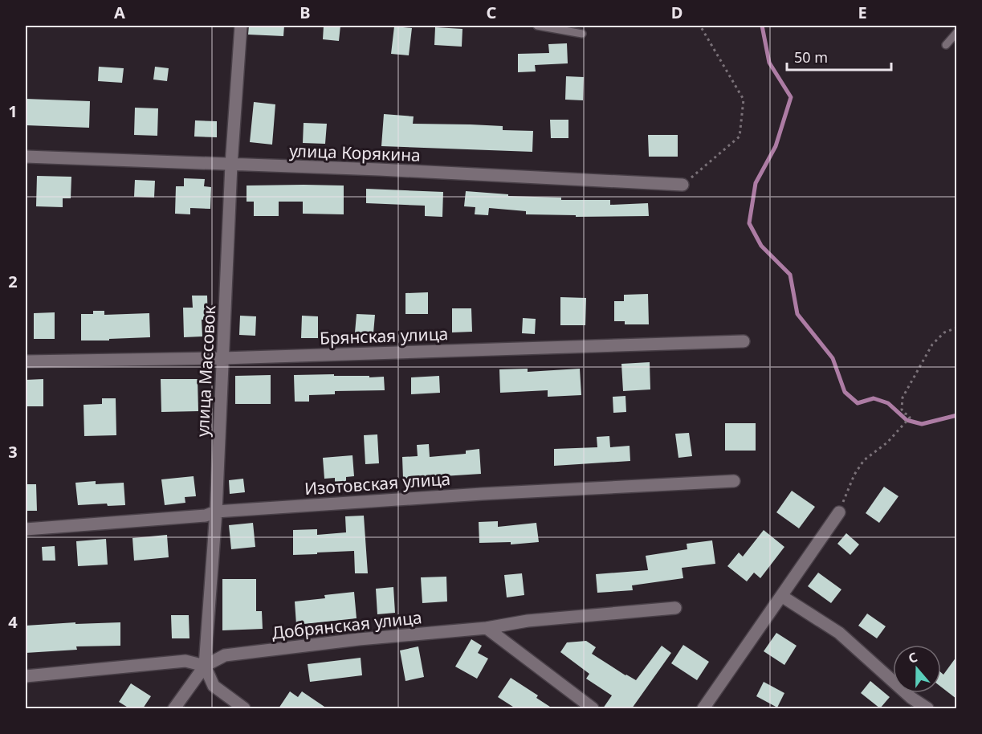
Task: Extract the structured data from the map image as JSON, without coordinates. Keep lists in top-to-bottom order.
{
  "streets": {
    "street": [
      "улица Корякина",
      "Брянская улица",
      "улица Массовок",
      "Изотовская улица",
      "Добрянская улица"
    ]
  },
  "crossings": [
    ["улица Корякина", "улица Массовок"],
    ["Брянская улица", "улица Массовок"],
    ["улица Массовок", "Изотовская улица"],
    ["улица Массовок", "Добрянская улица"]
  ],
  "scale_bar": "50 m",
  "north": "top",
  "grid": {
    "columns": [
      "A",
      "B",
      "C",
      "D",
      "E"
    ],
    "rows": [
      "1",
      "2",
      "3",
      "4"
    ]
  }
}
